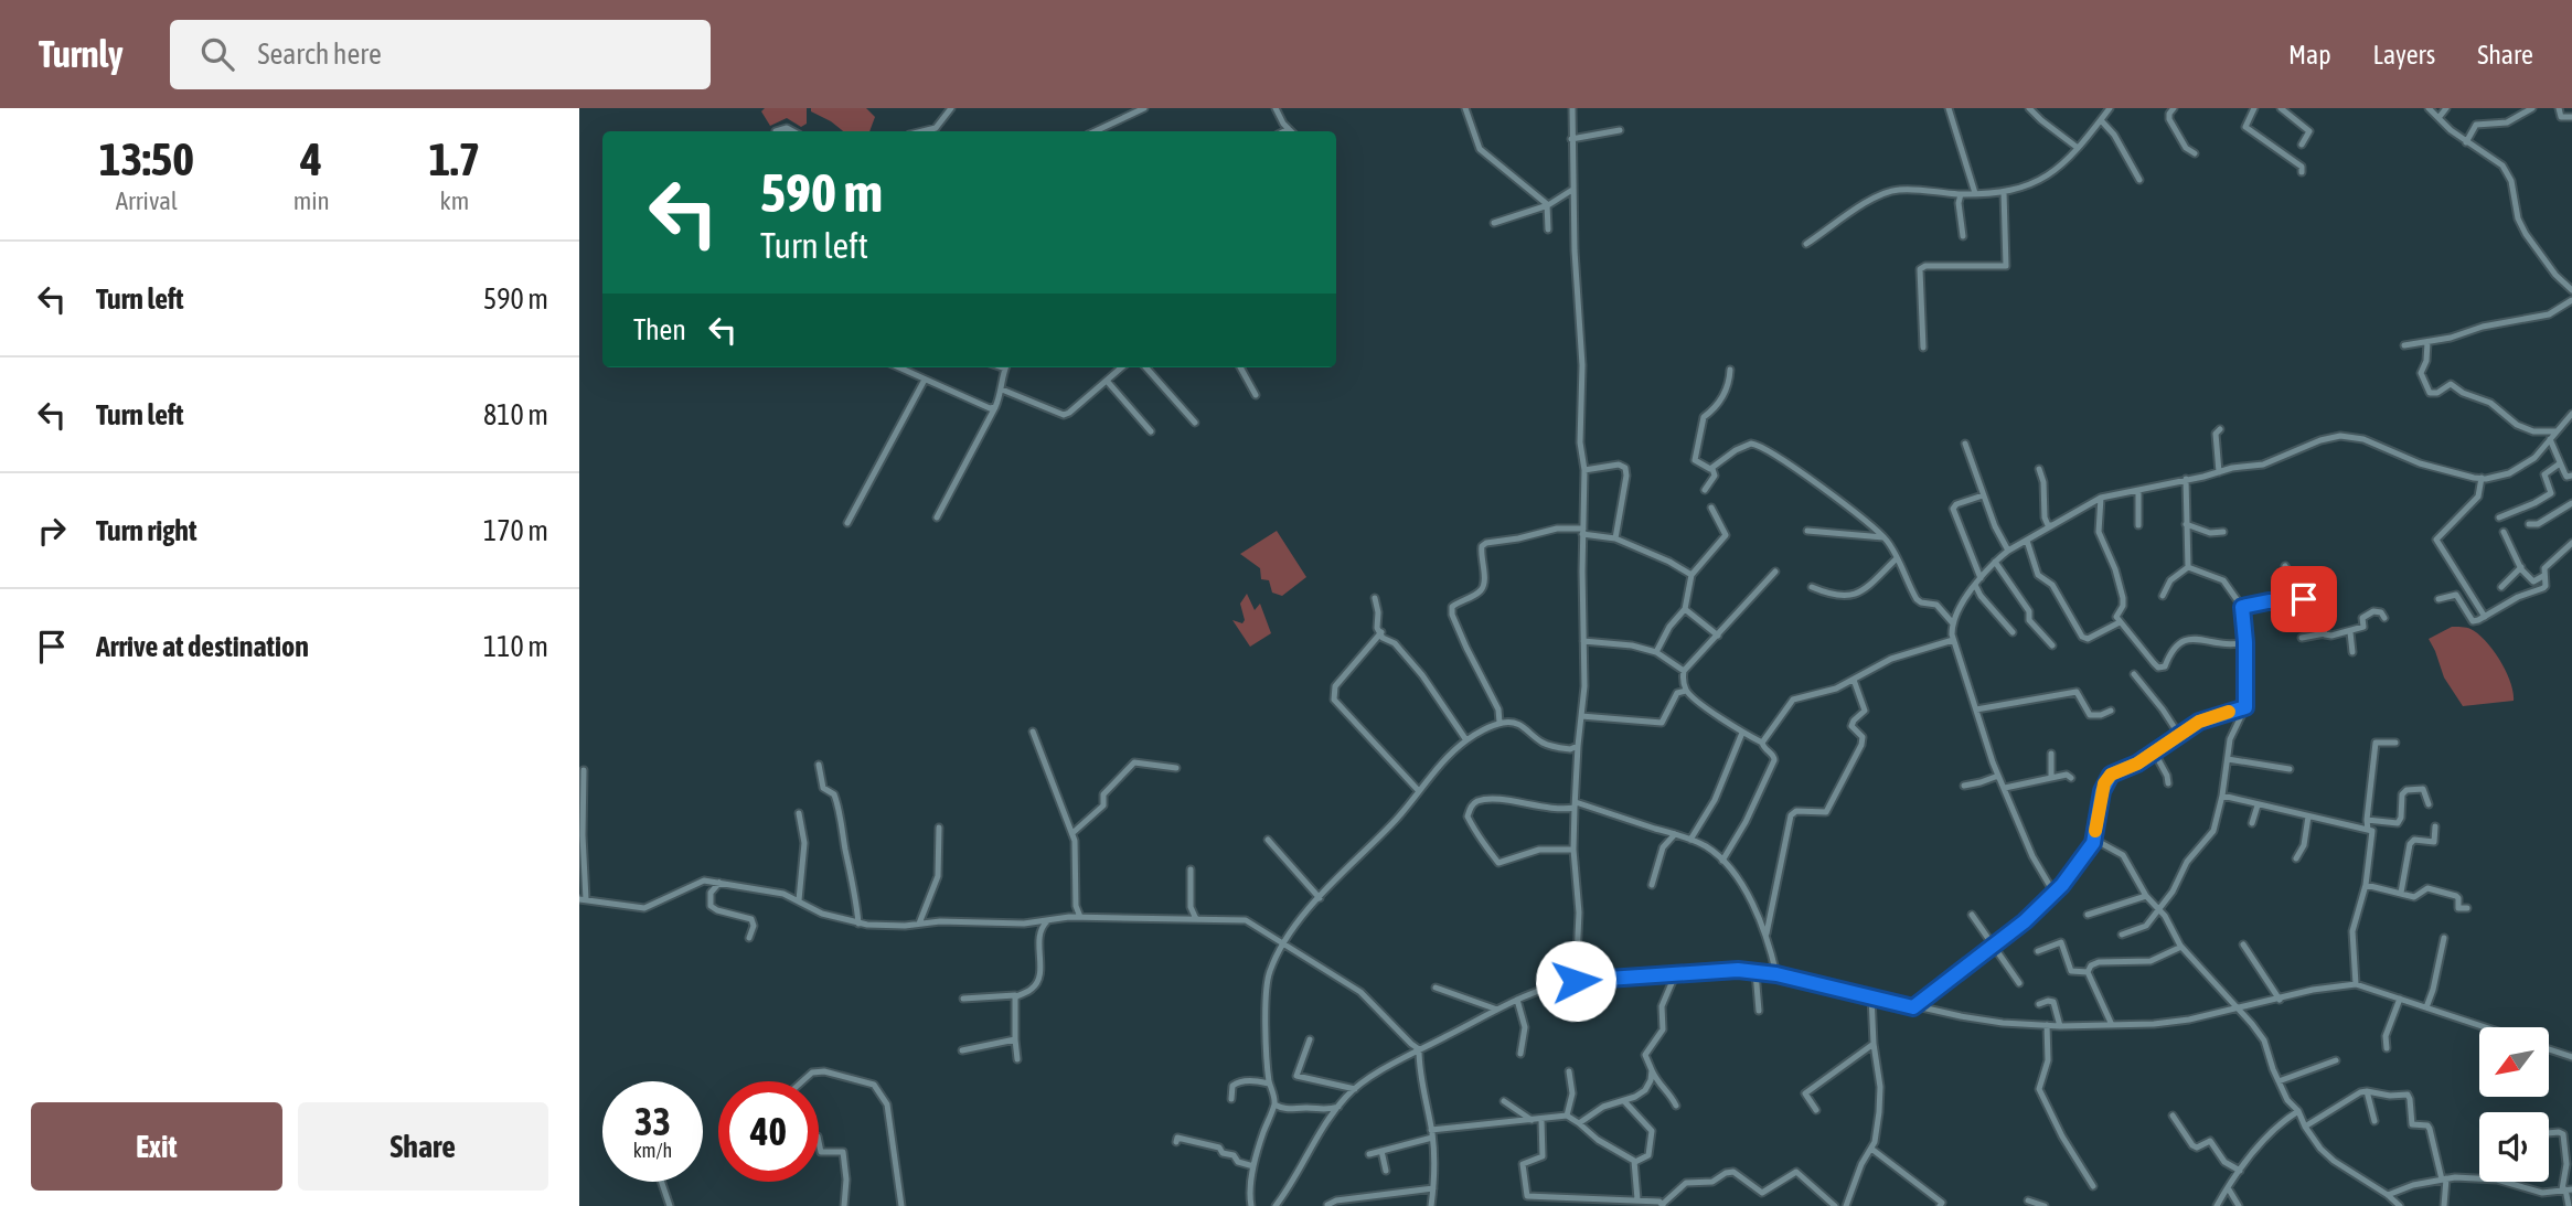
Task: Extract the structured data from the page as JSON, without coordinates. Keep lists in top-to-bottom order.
{
  "north": "bottom left",
  "page": {
    "header": "Turnly",
    "search": "Search here",
    "nav": ["Map", "Layers", "Share"],
    "eta": [
      "13:50",
      "Arrival",
      "4",
      "min",
      "1.7",
      "km"
    ],
    "turn": ["590 m", "Turn left"],
    "list": [
      {
        "name": "Turn left",
        "value": "590 m"
      },
      {
        "name": "Turn left",
        "value": "810 m"
      },
      {
        "name": "Turn right",
        "value": "170 m"
      },
      {
        "name": "Arrive at destination",
        "value": "110 m"
      }
    ],
    "then": "Then",
    "speed": "33 km/h",
    "limit": "40",
    "buttons": ["Exit", "Share"]
  }
}
